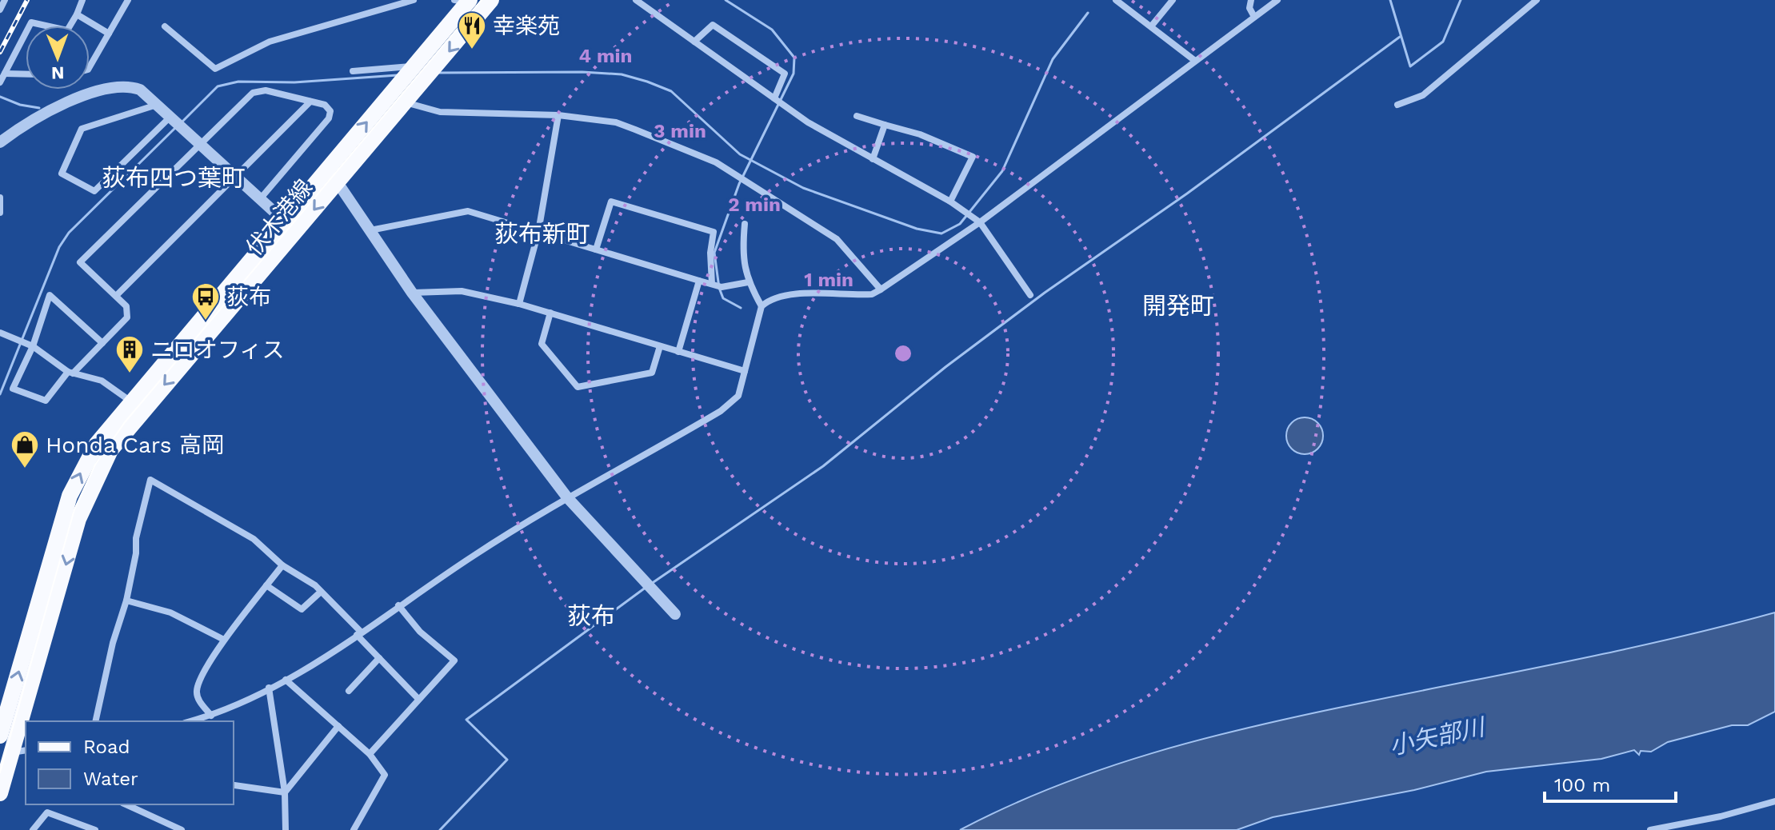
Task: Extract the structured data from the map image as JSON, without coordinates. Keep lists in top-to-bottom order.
{
  "streets": {
    "main road": ["伏木港線"]
  },
  "districts": [
    "荻布四つ葉町",
    "荻布新町",
    "開発町",
    "荻布"
  ],
  "water": ["小矢部川"],
  "places": {
    "restaurant": ["幸楽苑"],
    "bus stop": ["荻布"],
    "building": ["ニロオフィス"],
    "shop": ["Honda Cars 高岡"]
  },
  "legend": ["Road", "Water"],
  "scale_bar": "100 m",
  "north": "bottom",
  "rings": [
    "4 min",
    "3 min",
    "2 min",
    "1 min"
  ]
}
